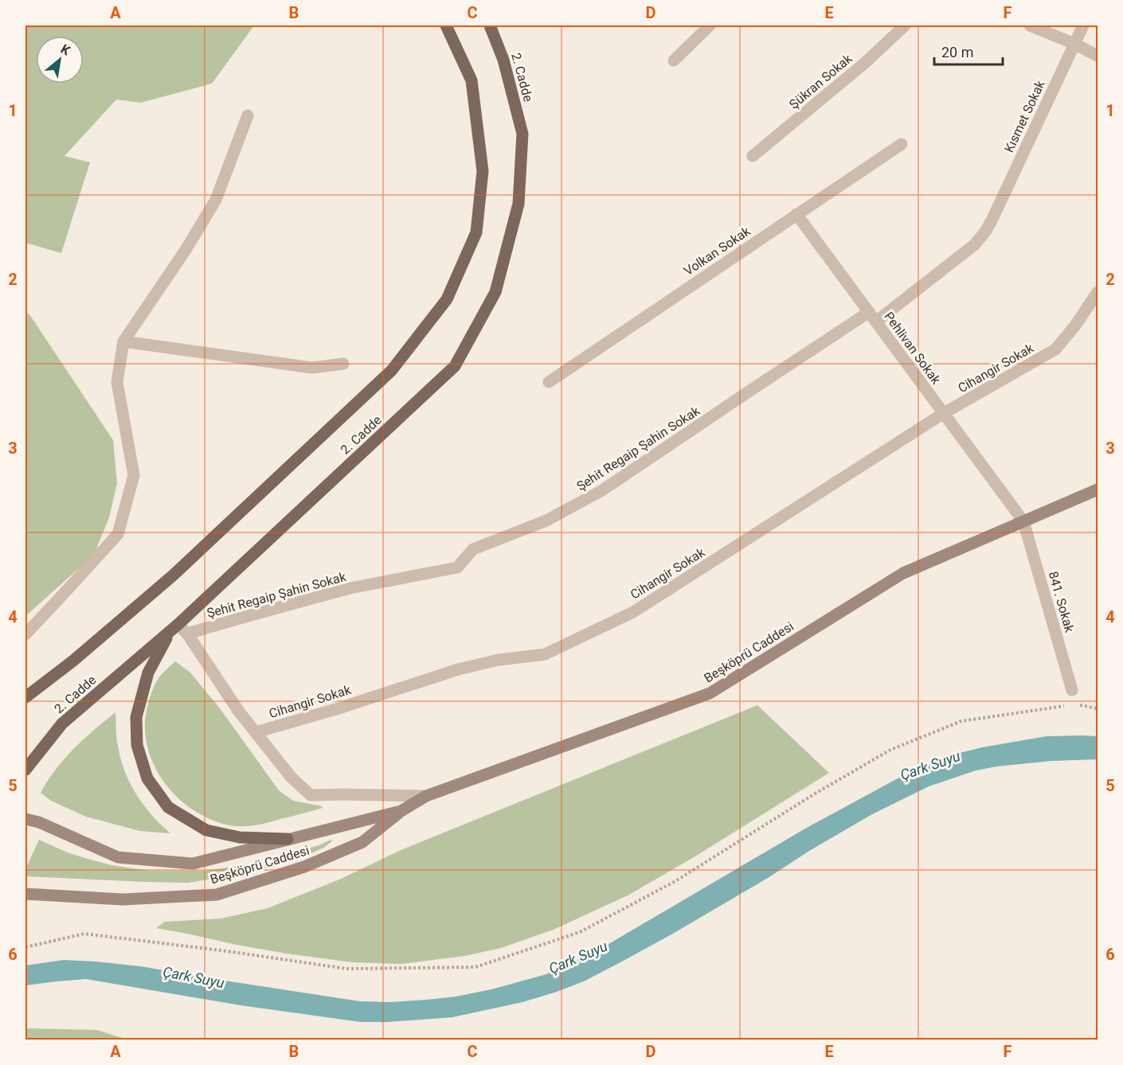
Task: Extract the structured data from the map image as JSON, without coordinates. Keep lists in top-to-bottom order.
{
  "streets": {
    "main road": ["2. Cadde", "Beşköprü Caddesi"],
    "street": [
      "Şükran Sokak",
      "Kısmet Sokak",
      "Volkan Sokak",
      "Pehlivan Sokak",
      "Cihangir Sokak",
      "Şehit Regaip Şahin Sokak",
      "841. Sokak"
    ]
  },
  "crossings": [
    ["Kısmet Sokak", "Şehit Regaip Şahin Sokak"],
    ["Volkan Sokak", "Pehlivan Sokak"],
    ["Pehlivan Sokak", "Cihangir Sokak"],
    ["Pehlivan Sokak", "Şehit Regaip Şahin Sokak"],
    ["Pehlivan Sokak", "841. Sokak"],
    ["Pehlivan Sokak", "Beşköprü Caddesi"],
    ["841. Sokak", "Beşköprü Caddesi"]
  ],
  "water": ["Çark Suyu"],
  "scale_bar": "20 m",
  "north": "top right",
  "grid": {
    "columns": [
      "A",
      "B",
      "C",
      "D",
      "E",
      "F"
    ],
    "rows": [
      "1",
      "2",
      "3",
      "4",
      "5",
      "6"
    ]
  }
}
